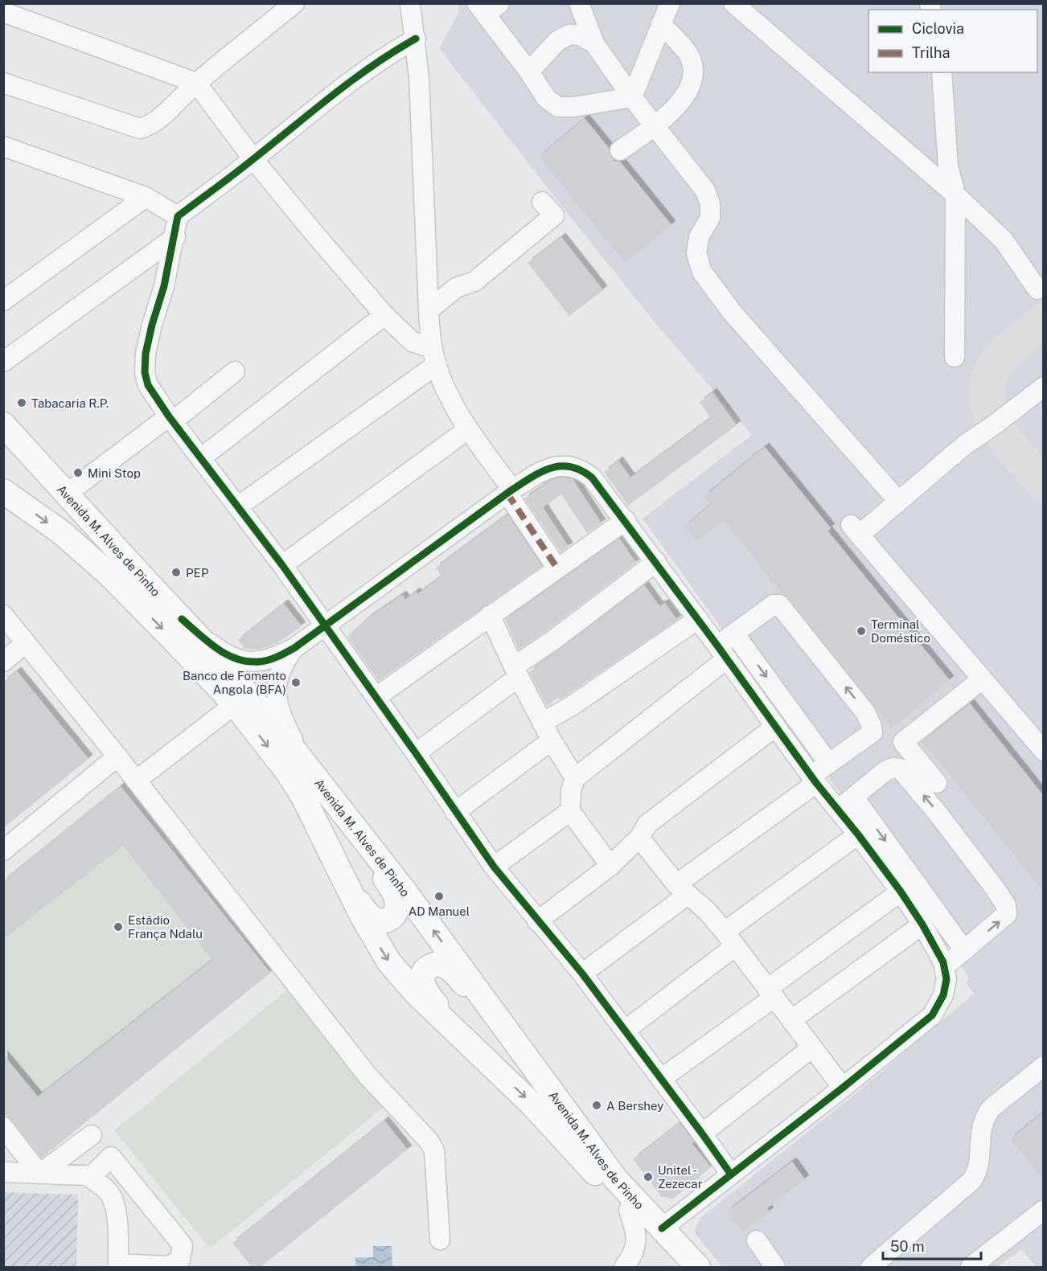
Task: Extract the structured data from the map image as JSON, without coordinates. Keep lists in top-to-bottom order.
{
  "streets": {
    "main road": ["Avenida M. Alves de Pinho"]
  },
  "places": [
    "Tabacaria R.P.",
    "Mini Stop",
    "PEP",
    "Terminal Doméstico",
    "Banco de Fomento Angola (BFA)",
    "AD Manuel",
    "Estádio França Ndalu",
    "A Bershey",
    "Unitel - Zezecar"
  ],
  "legend": ["Ciclovia", "Trilha"],
  "scale_bar": "50 m"
}
